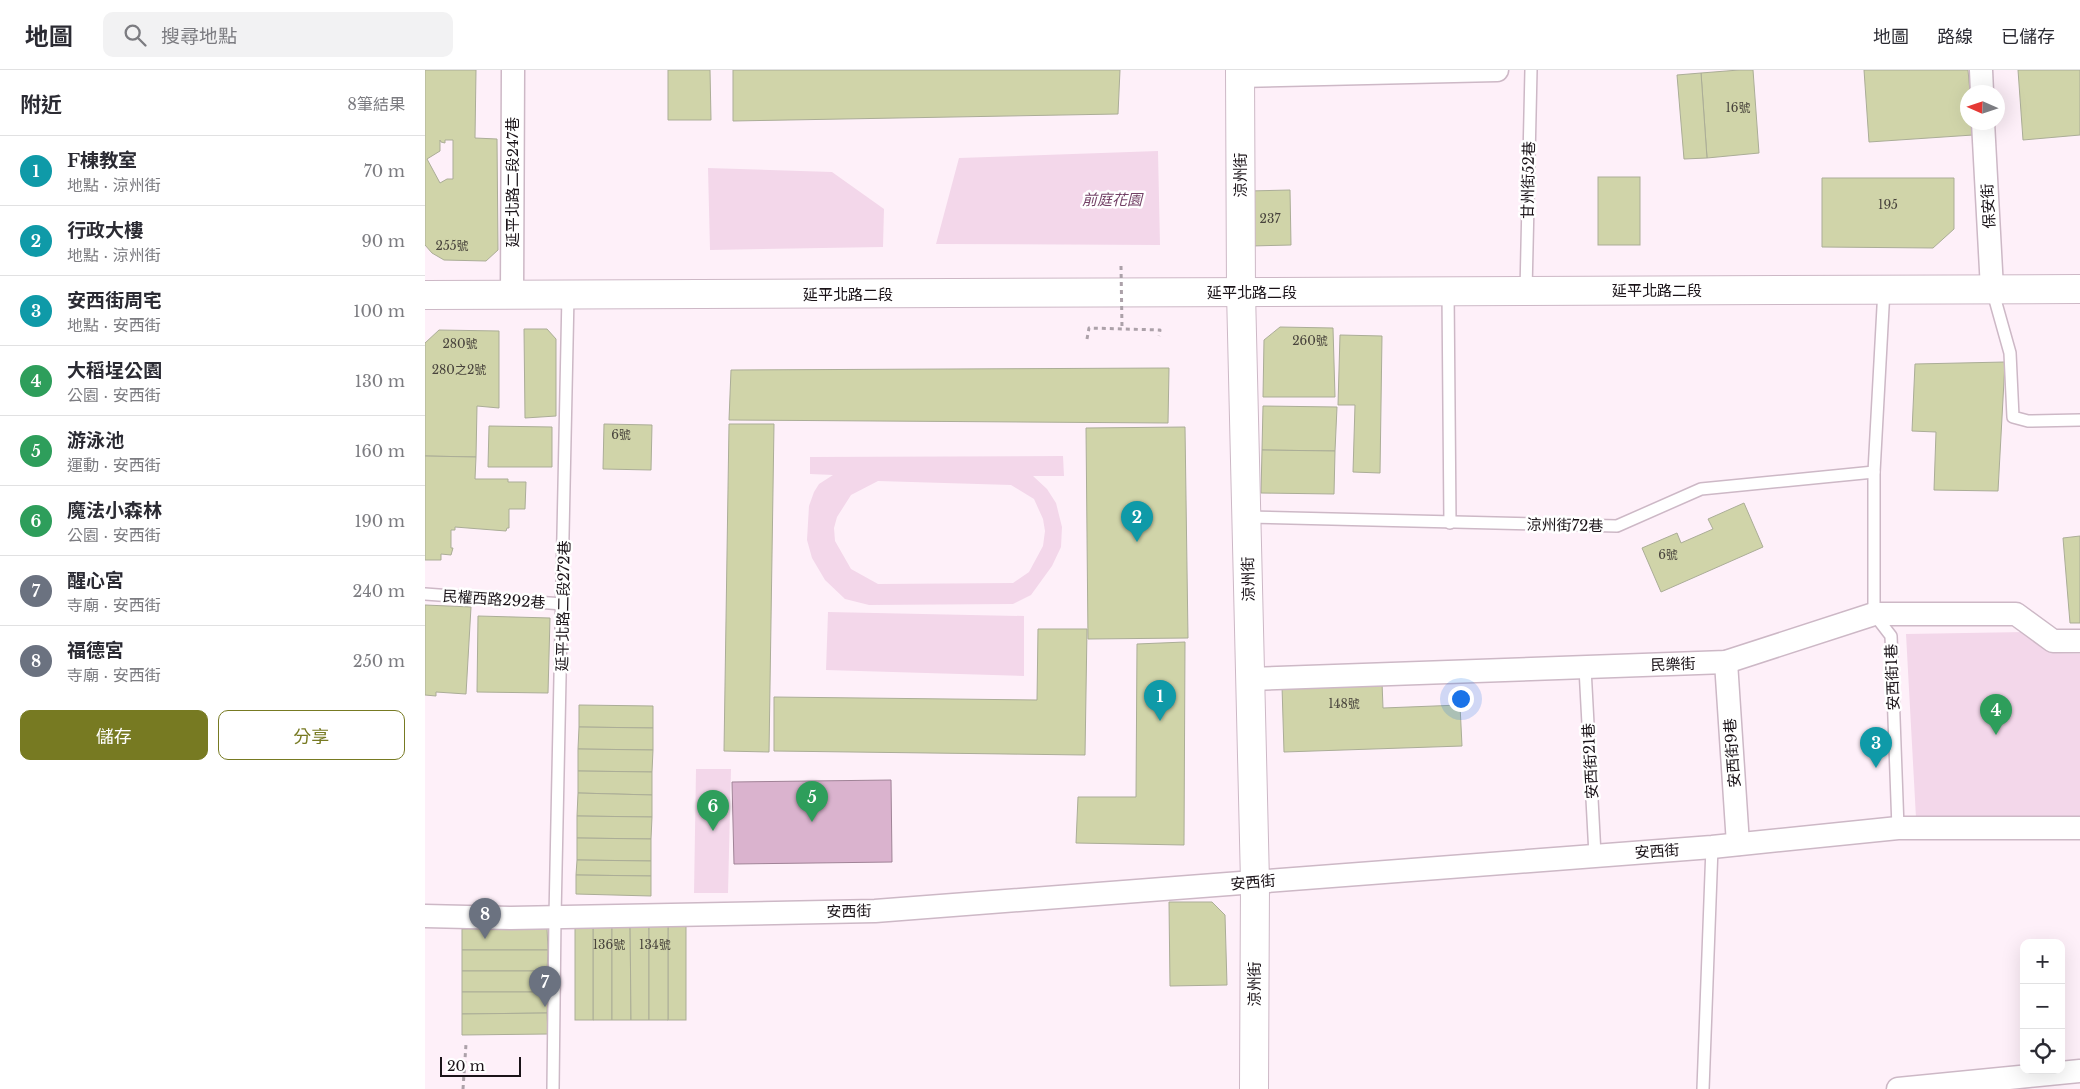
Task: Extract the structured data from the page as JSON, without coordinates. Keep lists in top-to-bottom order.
{
  "streets": {
    "street": [
      "涼州街",
      "延平北路二段247巷",
      "保安街",
      "延平北路二段",
      "民樂街",
      "安西街9巷",
      "安西街"
    ],
    "lane": [
      "甘州街52巷",
      "涼州街72巷",
      "民權西路292巷",
      "延平北路二段272巷",
      "安西街1巷",
      "安西街21巷"
    ]
  },
  "crossings": [
    ["涼州街", "延平北路二段"],
    ["涼州街", "涼州街72巷"],
    ["涼州街", "民樂街"],
    ["涼州街", "安西街"],
    ["甘州街52巷", "延平北路二段"],
    ["延平北路二段247巷", "延平北路二段"],
    ["保安街", "延平北路二段"],
    ["延平北路二段", "延平北路二段272巷"],
    ["民權西路292巷", "延平北路二段272巷"],
    ["延平北路二段272巷", "安西街"],
    ["民樂街", "安西街1巷"],
    ["民樂街", "安西街9巷"],
    ["民樂街", "安西街21巷"],
    ["安西街1巷", "安西街"],
    ["安西街9巷", "安西街"],
    ["安西街21巷", "安西街"]
  ],
  "parks": ["前庭花園"],
  "house_numbers": [
    "16號",
    "195",
    "237",
    "255號",
    "260號",
    "280號",
    "280之2號",
    "6號",
    "6號",
    "148號",
    "136號",
    "134號"
  ],
  "scale_bar": "20 m",
  "north": "left",
  "page": {
    "header": "地圖",
    "search": "搜尋地點",
    "nav": ["地圖", "路線", "已儲存"],
    "heading": ["附近", "8筆結果"],
    "list": [
      {
        "mark": "1",
        "name": "F棟教室",
        "note": "地點 · 涼州街",
        "value": "70 m"
      },
      {
        "mark": "2",
        "name": "行政大樓",
        "note": "地點 · 涼州街",
        "value": "90 m"
      },
      {
        "mark": "3",
        "name": "安西街周宅",
        "note": "地點 · 安西街",
        "value": "100 m"
      },
      {
        "mark": "4",
        "name": "大稻埕公園",
        "note": "公園 · 安西街",
        "value": "130 m"
      },
      {
        "mark": "5",
        "name": "游泳池",
        "note": "運動 · 安西街",
        "value": "160 m"
      },
      {
        "mark": "6",
        "name": "魔法小森林",
        "note": "公園 · 安西街",
        "value": "190 m"
      },
      {
        "mark": "7",
        "name": "醒心宮",
        "note": "寺廟 · 安西街",
        "value": "240 m"
      },
      {
        "mark": "8",
        "name": "福德宮",
        "note": "寺廟 · 安西街",
        "value": "250 m"
      }
    ],
    "pins": [
      "2",
      "1",
      "4",
      "3",
      "5",
      "6",
      "8",
      "7"
    ],
    "buttons": ["儲存", "分享"],
    "map_buttons": ["+", "−"],
    "scale": "20 m"
  }
}
